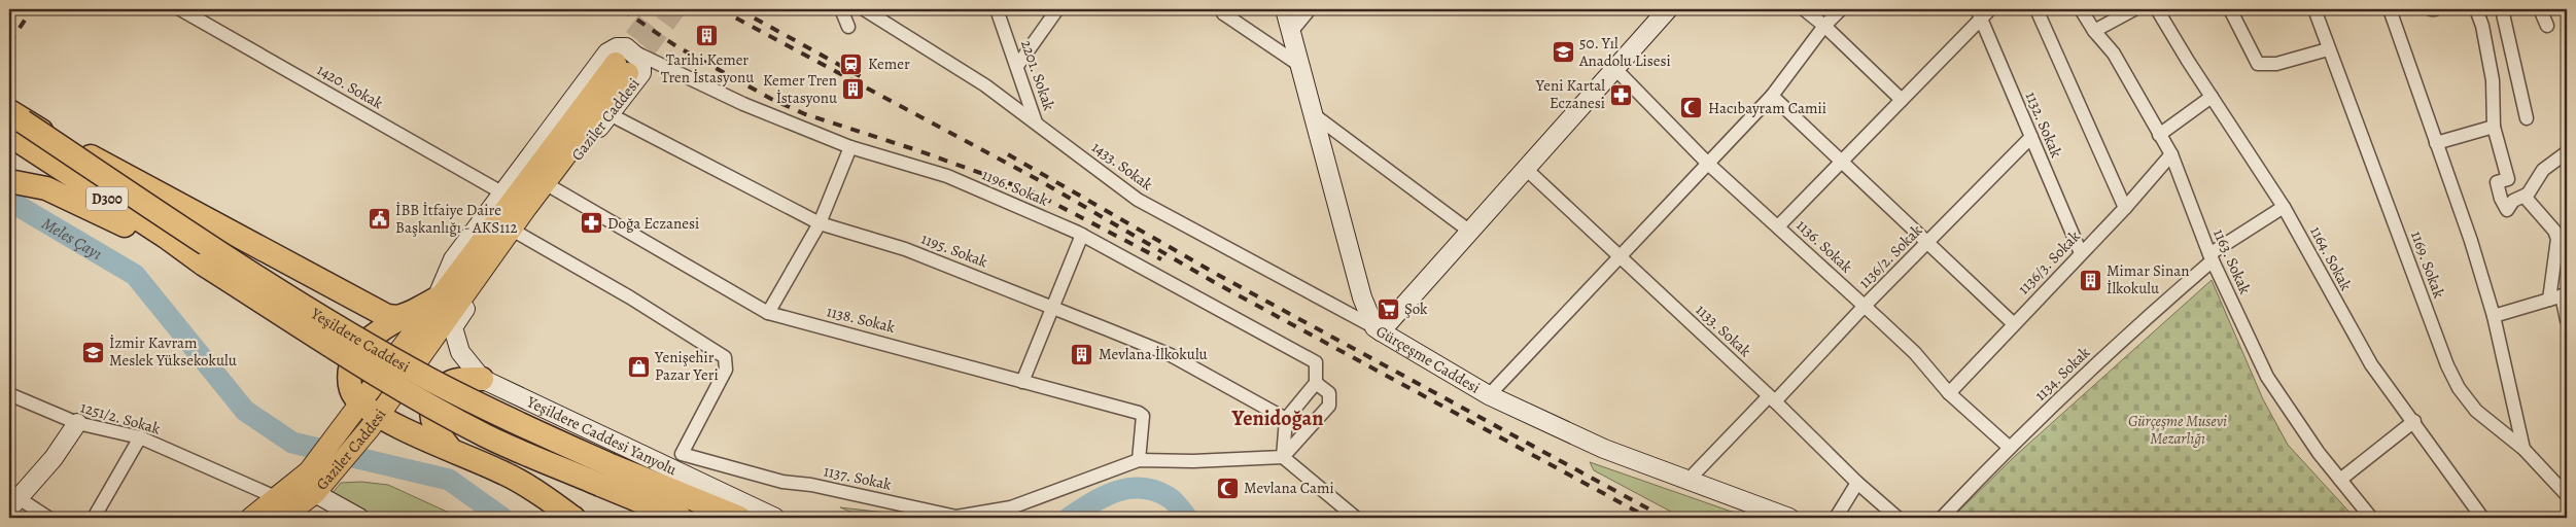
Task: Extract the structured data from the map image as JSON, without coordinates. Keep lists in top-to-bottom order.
{
  "streets": {
    "highway": ["D300", "Yeşildere Caddesi"],
    "main road": ["Gaziler Caddesi", "Gürçeşme Caddesi", "Yeşildere Caddesi Yanyolu"],
    "street": [
      "2201. Sokak",
      "1420. Sokak",
      "1132. Sokak",
      "1433. Sokak",
      "1196. Sokak",
      "1136. Sokak",
      "1195. Sokak",
      "1136/2. Sokak",
      "1164. Sokak",
      "1163. Sokak",
      "1136/3. Sokak",
      "1169. Sokak",
      "1138. Sokak",
      "1133. Sokak",
      "1134. Sokak",
      "1251/2. Sokak",
      "1137. Sokak"
    ]
  },
  "crossings": [
    ["2201. Sokak", "1433. Sokak"],
    ["1420. Sokak", "Gaziler Caddesi"],
    ["Gaziler Caddesi", "1196. Sokak"],
    ["Gaziler Caddesi", "1195. Sokak"],
    ["Gaziler Caddesi", "1138. Sokak"],
    ["Gaziler Caddesi", "1251/2. Sokak"],
    ["Gaziler Caddesi", "Yeşildere Caddesi Yanyolu"],
    ["Gaziler Caddesi", "1137. Sokak"],
    ["1132. Sokak", "1136/2. Sokak"],
    ["1132. Sokak", "1136/3. Sokak"],
    ["1433. Sokak", "Gürçeşme Caddesi"],
    ["1136. Sokak", "1136/2. Sokak"],
    ["1136. Sokak", "1136/3. Sokak"],
    ["1136. Sokak", "1134. Sokak"],
    ["1136/2. Sokak", "1133. Sokak"],
    ["1136/2. Sokak", "Gürçeşme Caddesi"],
    ["1164. Sokak", "1134. Sokak"],
    ["1163. Sokak", "1136/3. Sokak"],
    ["1163. Sokak", "1134. Sokak"],
    ["1138. Sokak", "1137. Sokak"]
  ],
  "districts": ["Yenidoğan"],
  "water": ["Meles Çayı"],
  "parks": ["Gürçeşme Musevi Mezarlığı"],
  "places": {
    "building": [
      "Tarihi Kemer Tren İstasyonu",
      "Kemer Tren İstasyonu",
      "Mimar Sinan İlkokulu",
      "Mevlana İlkokulu"
    ],
    "school or university": ["50. Yıl Anadolu Lisesi", "İzmir Kavram Meslek Yüksekokulu"],
    "station": ["Kemer"],
    "pharmacy": ["Yeni Kartal Eczanesi", "Doğa Eczanesi"],
    "mosque": ["Hacıbayram Camii", "Mevlana Cami"],
    "public building": ["İBB İtfaiye Daire Başkanlığı - AKS112"],
    "supermarket": ["Şok"],
    "shop": ["Yenişehir Pazar Yeri"]
  }
}
